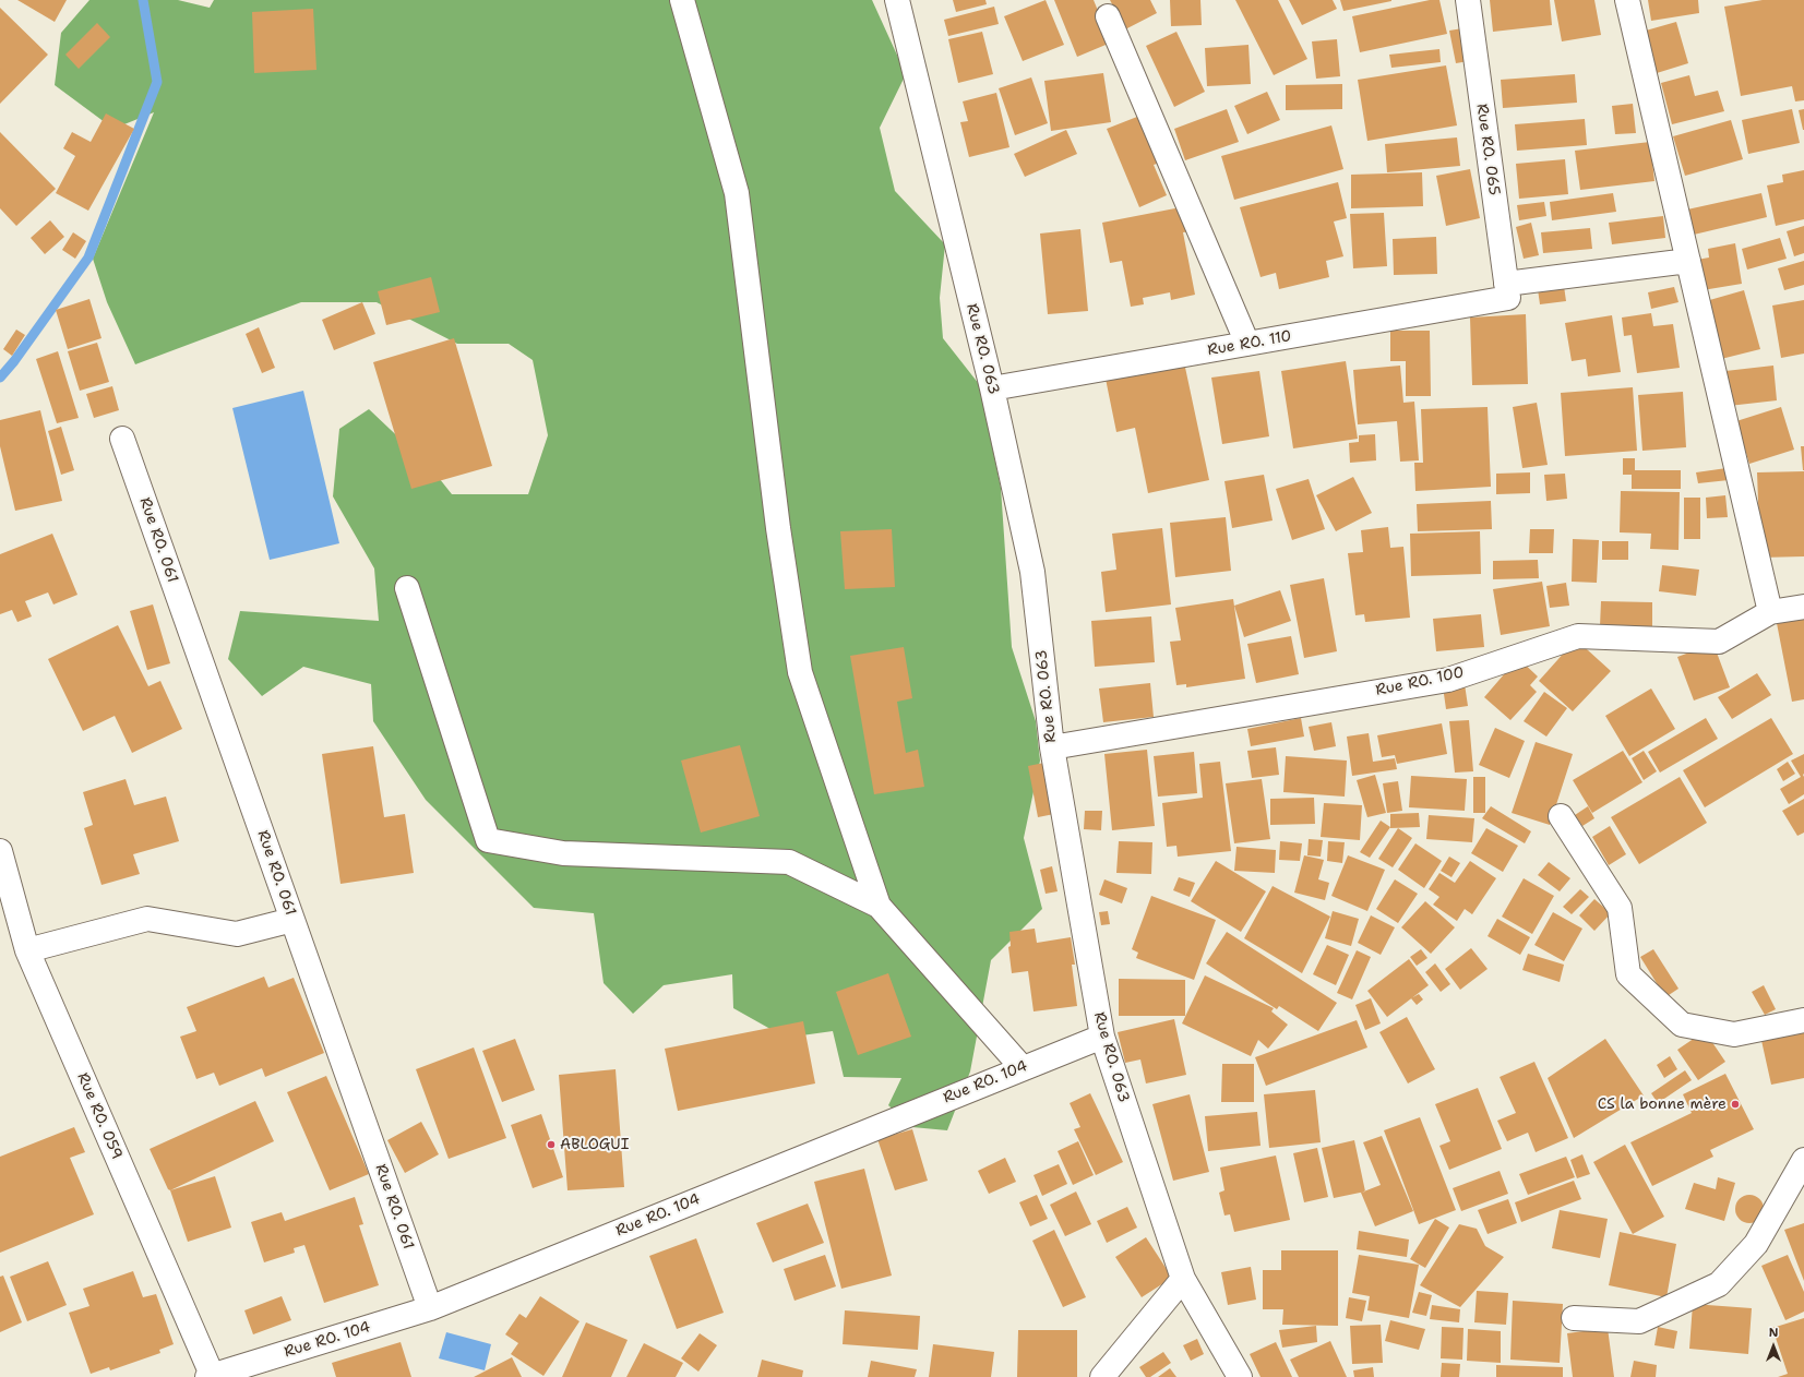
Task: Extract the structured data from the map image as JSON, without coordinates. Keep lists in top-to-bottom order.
{
  "streets": {
    "street": [
      "Rue RO. 065",
      "Rue RO. 110",
      "Rue RO. 063",
      "Rue RO. 061",
      "Rue RO. 100",
      "Rue RO. 104",
      "Rue RO. 059"
    ]
  },
  "crossings": [
    ["Rue RO. 065", "Rue RO. 110"],
    ["Rue RO. 110", "Rue RO. 063"],
    ["Rue RO. 063", "Rue RO. 100"],
    ["Rue RO. 063", "Rue RO. 104"],
    ["Rue RO. 061", "Rue RO. 104"],
    ["Rue RO. 104", "Rue RO. 059"]
  ],
  "places": ["CS la bonne mère", "ABLOGUI"],
  "north": "top"
}
